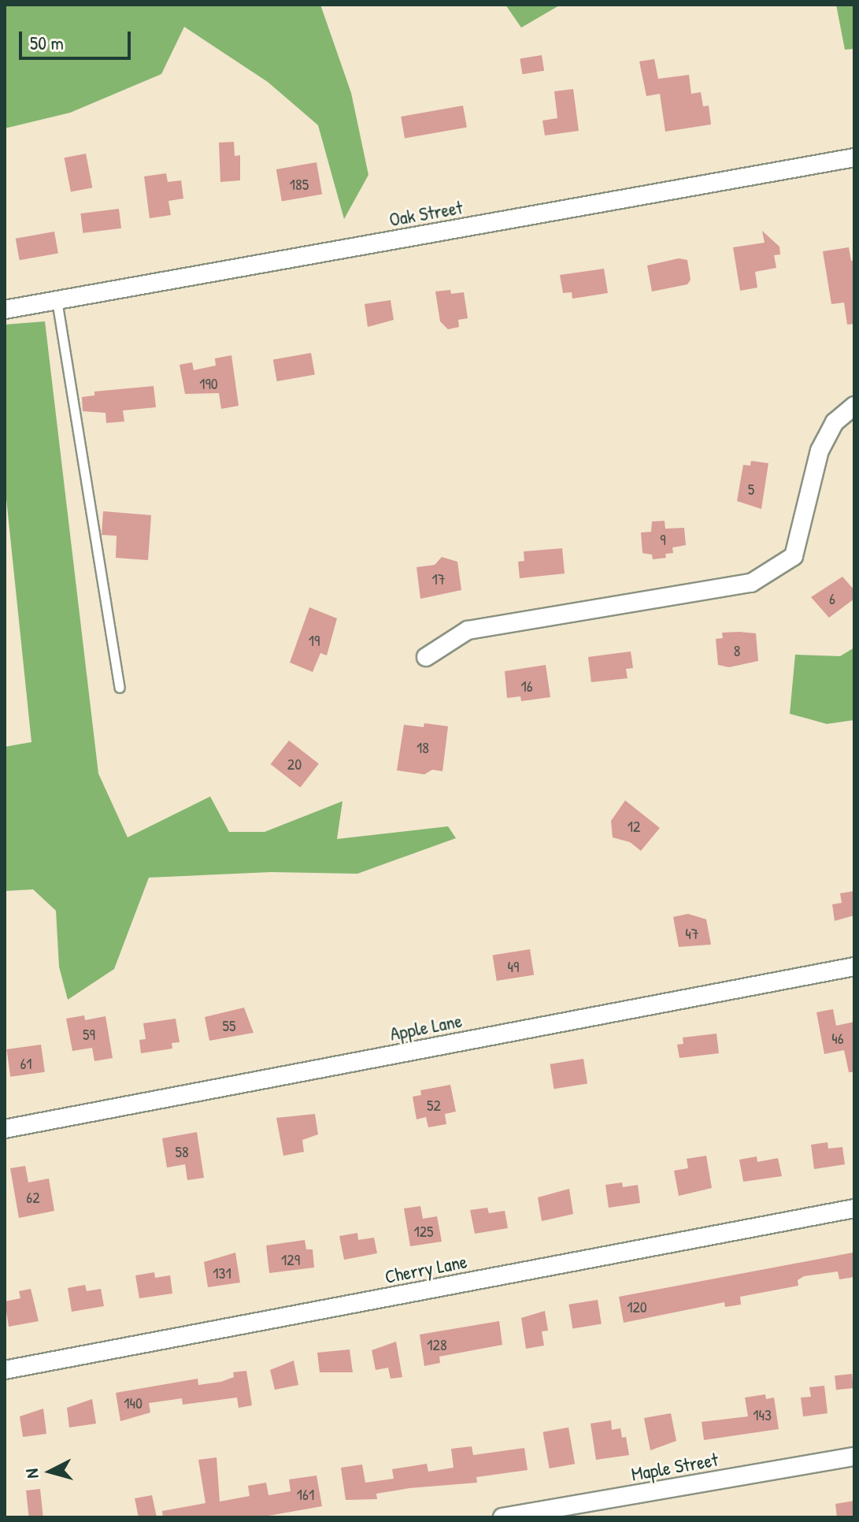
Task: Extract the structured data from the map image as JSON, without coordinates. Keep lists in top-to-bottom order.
{
  "streets": {
    "street": [
      "Oak Street",
      "Apple Lane",
      "Cherry Lane",
      "Maple Street"
    ]
  },
  "house_numbers": [
    "185",
    "190",
    "5",
    "9",
    "17",
    "6",
    "19",
    "8",
    "16",
    "18",
    "20",
    "12",
    "47",
    "49",
    "55",
    "59",
    "46",
    "61",
    "52",
    "58",
    "62",
    "125",
    "129",
    "131",
    "120",
    "128",
    "140",
    "143",
    "161"
  ],
  "scale_bar": "50 m",
  "north": "left"
}
